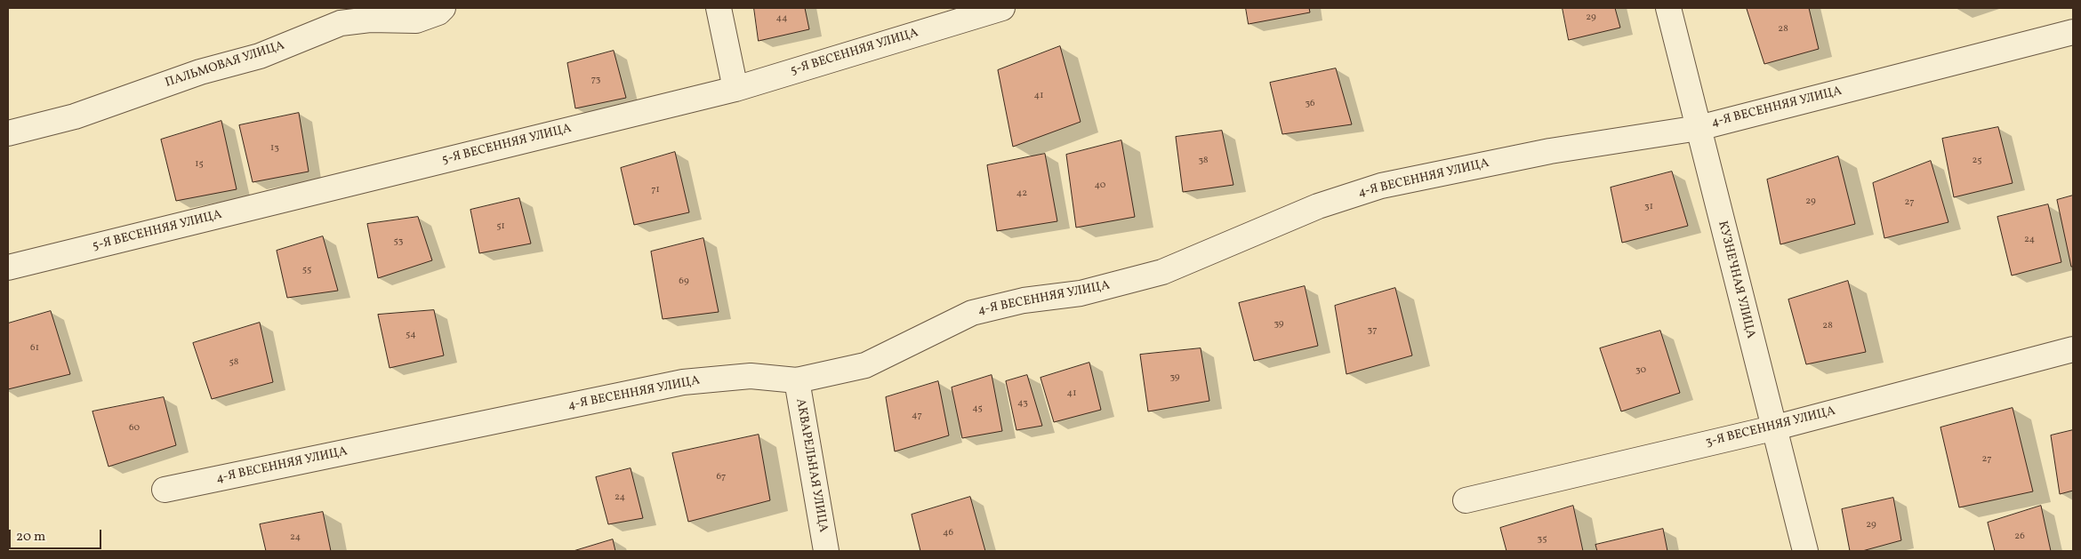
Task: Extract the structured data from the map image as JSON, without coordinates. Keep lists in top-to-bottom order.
{
  "streets": {
    "street": [
      "5-Я ВЕСЕННЯЯ УЛИЦА",
      "ПАЛЬМОВАЯ УЛИЦА",
      "4-Я ВЕСЕННЯЯ УЛИЦА",
      "КУЗНЕЧНАЯ УЛИЦА",
      "3-Я ВЕСЕННЯЯ УЛИЦА",
      "АКВАРЕЛЬНАЯ УЛИЦА"
    ]
  },
  "crossings": [
    ["4-Я ВЕСЕННЯЯ УЛИЦА", "КУЗНЕЧНАЯ УЛИЦА"],
    ["4-Я ВЕСЕННЯЯ УЛИЦА", "АКВАРЕЛЬНАЯ УЛИЦА"],
    ["КУЗНЕЧНАЯ УЛИЦА", "3-Я ВЕСЕННЯЯ УЛИЦА"]
  ],
  "house_numbers": [
    "29",
    "44",
    "28",
    "73",
    "41",
    "36",
    "13",
    "38",
    "25",
    "15",
    "40",
    "71",
    "42",
    "29",
    "27",
    "31",
    "51",
    "24",
    "53",
    "55",
    "69",
    "39",
    "28",
    "37",
    "54",
    "61",
    "58",
    "30",
    "39",
    "41",
    "43",
    "45",
    "47",
    "60",
    "27",
    "67",
    "24",
    "29",
    "46",
    "26",
    "24",
    "35"
  ],
  "scale_bar": "20 m"
}
